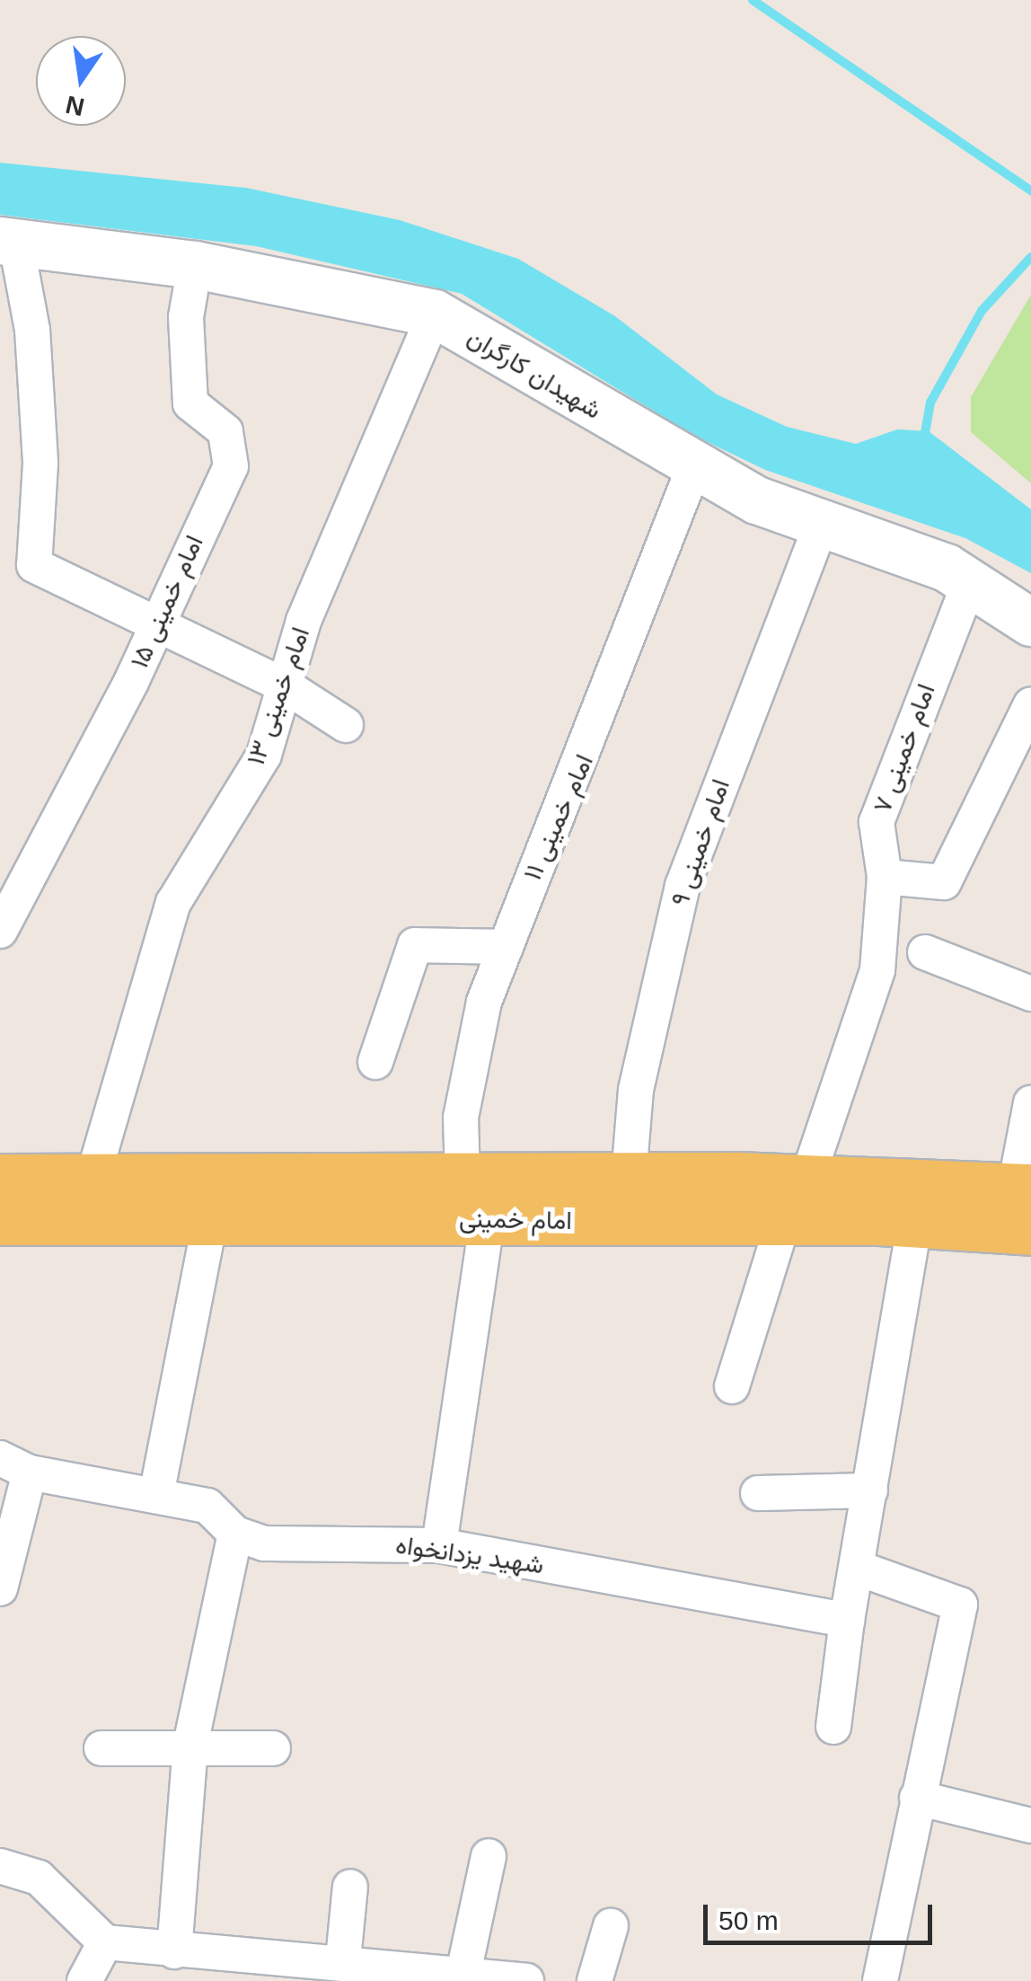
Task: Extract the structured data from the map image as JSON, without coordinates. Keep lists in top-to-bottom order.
{
  "streets": {
    "main road": ["امام خمینی"],
    "street": [
      "شهیدان کارگران",
      "امام خمینی ۱۵",
      "امام خمینی ۱۳",
      "امام خمینی ۷",
      "امام خمینی ۱۱",
      "امام خمینی ۹",
      "شهید یزدانخواه"
    ]
  },
  "crossings": [
    ["شهیدان کارگران", "امام خمینی ۱۵"],
    ["شهیدان کارگران", "امام خمینی ۱۳"],
    ["شهیدان کارگران", "امام خمینی ۷"],
    ["شهیدان کارگران", "امام خمینی ۱۱"],
    ["شهیدان کارگران", "امام خمینی ۹"],
    ["امام خمینی ۱۳", "امام خمینی"],
    ["امام خمینی ۷", "امام خمینی"],
    ["امام خمینی ۱۱", "امام خمینی"],
    ["امام خمینی ۱۱", "شهید یزدانخواه"],
    ["امام خمینی ۹", "امام خمینی"]
  ],
  "scale_bar": "50 m",
  "north": "bottom"
}
